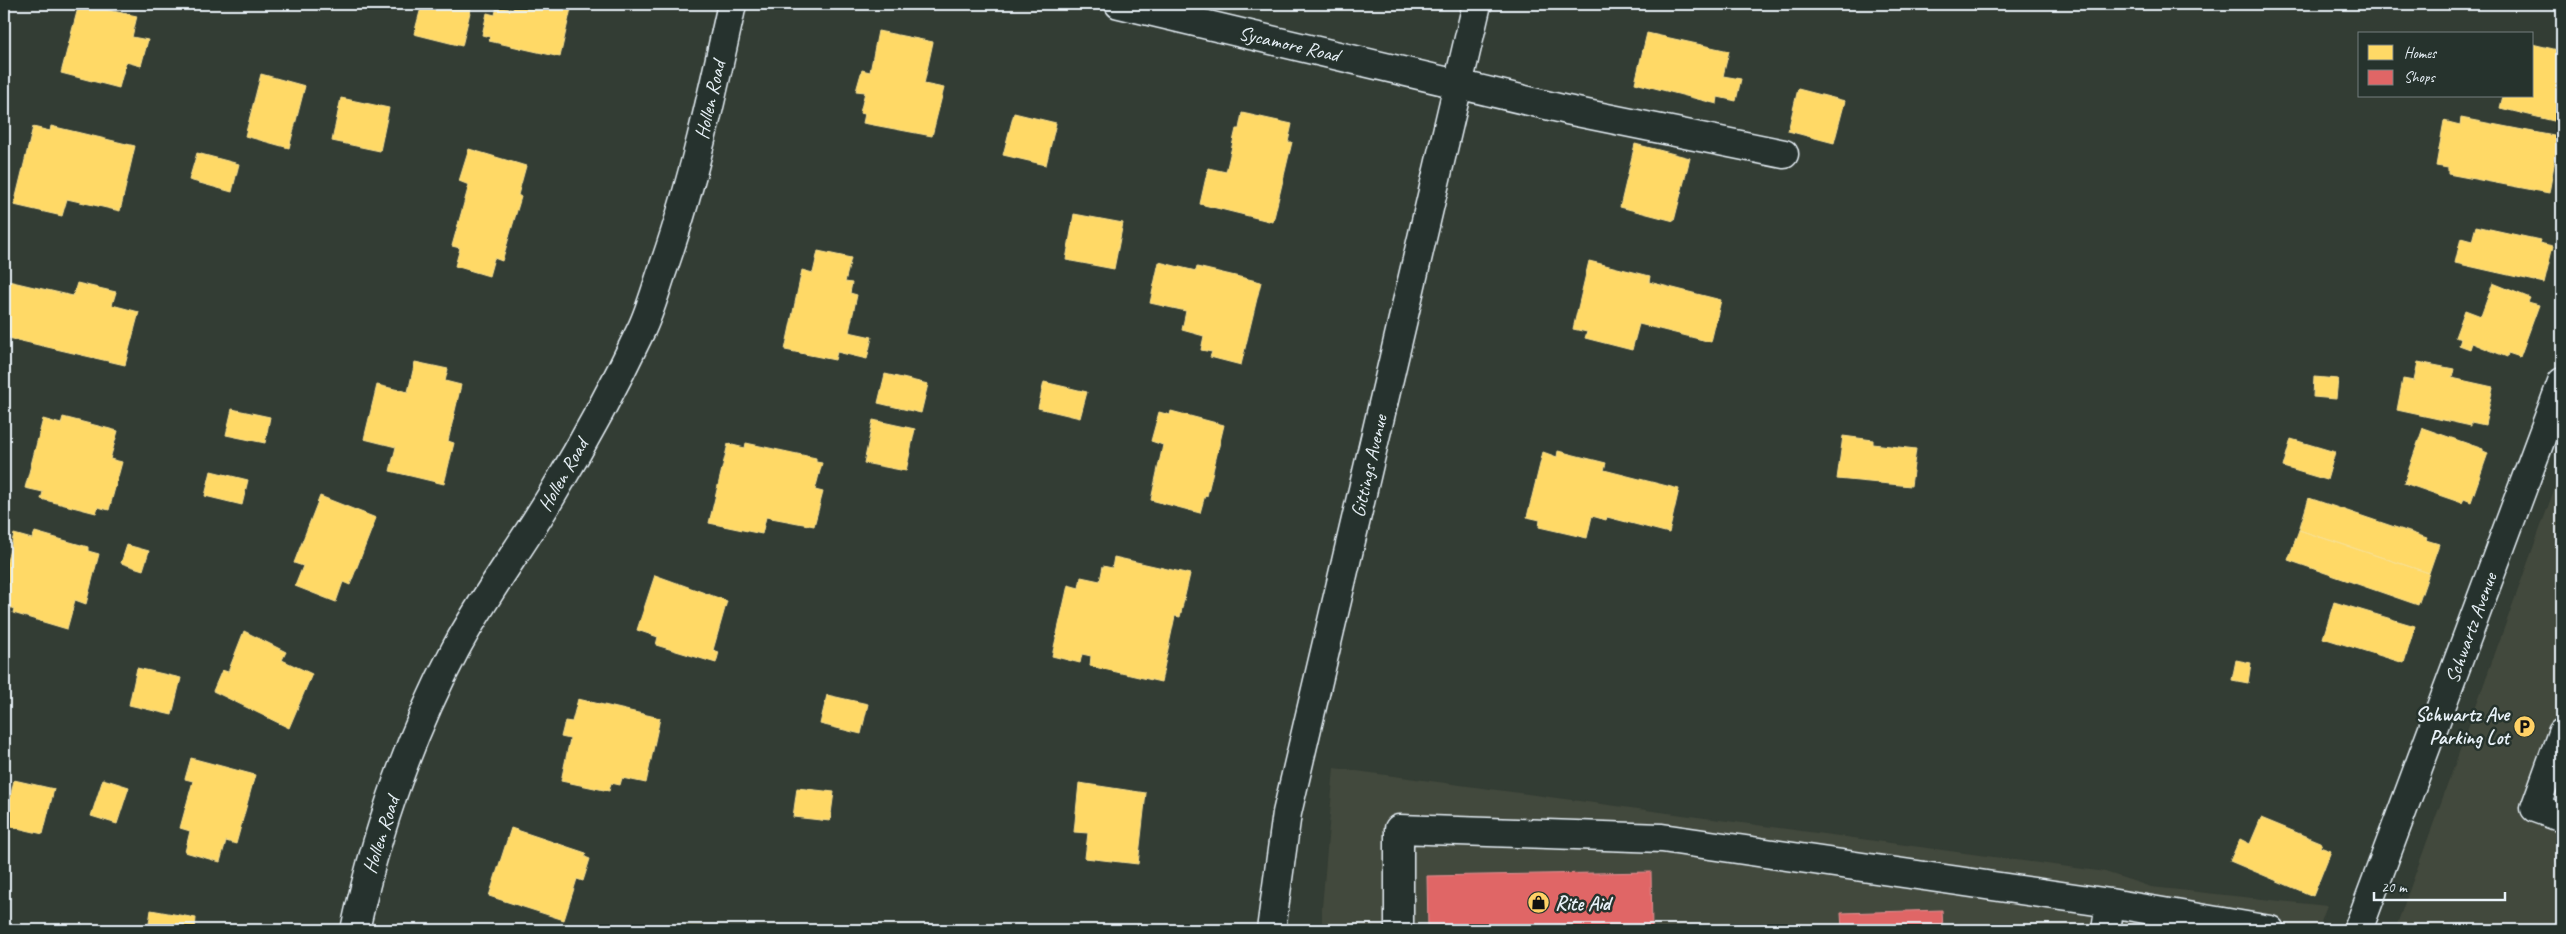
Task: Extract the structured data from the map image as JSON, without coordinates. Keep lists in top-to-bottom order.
{
  "streets": {
    "street": [
      "Sycamore Road",
      "Hollen Road",
      "Gittings Avenue",
      "Schwartz Avenue"
    ]
  },
  "crossings": [
    ["Sycamore Road", "Gittings Avenue"]
  ],
  "places": {
    "parking": ["Schwartz Ave Parking Lot"],
    "shop": ["Rite Aid"]
  },
  "legend": ["Homes", "Shops"],
  "scale_bar": "20 m"
}
